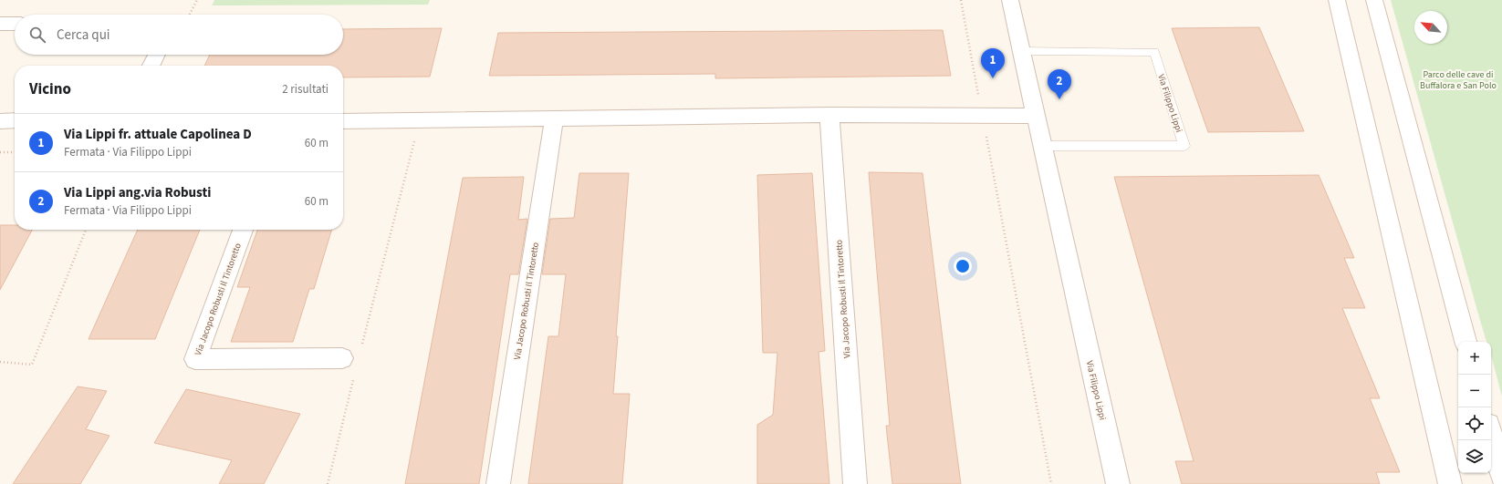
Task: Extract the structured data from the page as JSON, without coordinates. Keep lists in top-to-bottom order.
{
  "streets": {
    "street": ["Via Filippo Lippi", "Via Jacopo Robusti Il Tintoretto"]
  },
  "parks": ["Parco delle cave di Buffalora e San Polo"],
  "north": "top left",
  "page": {
    "search": "Cerca qui",
    "pins": ["1", "2"],
    "heading": ["Vicino", "2 risultati"],
    "list": [
      {
        "mark": "1",
        "name": "Via Lippi fr. attuale Capolinea D",
        "note": "Fermata · Via Filippo Lippi",
        "value": "60 m"
      },
      {
        "mark": "2",
        "name": "Via Lippi ang.via Robusti",
        "note": "Fermata · Via Filippo Lippi",
        "value": "60 m"
      }
    ],
    "map_buttons": ["+", "−"]
  }
}
